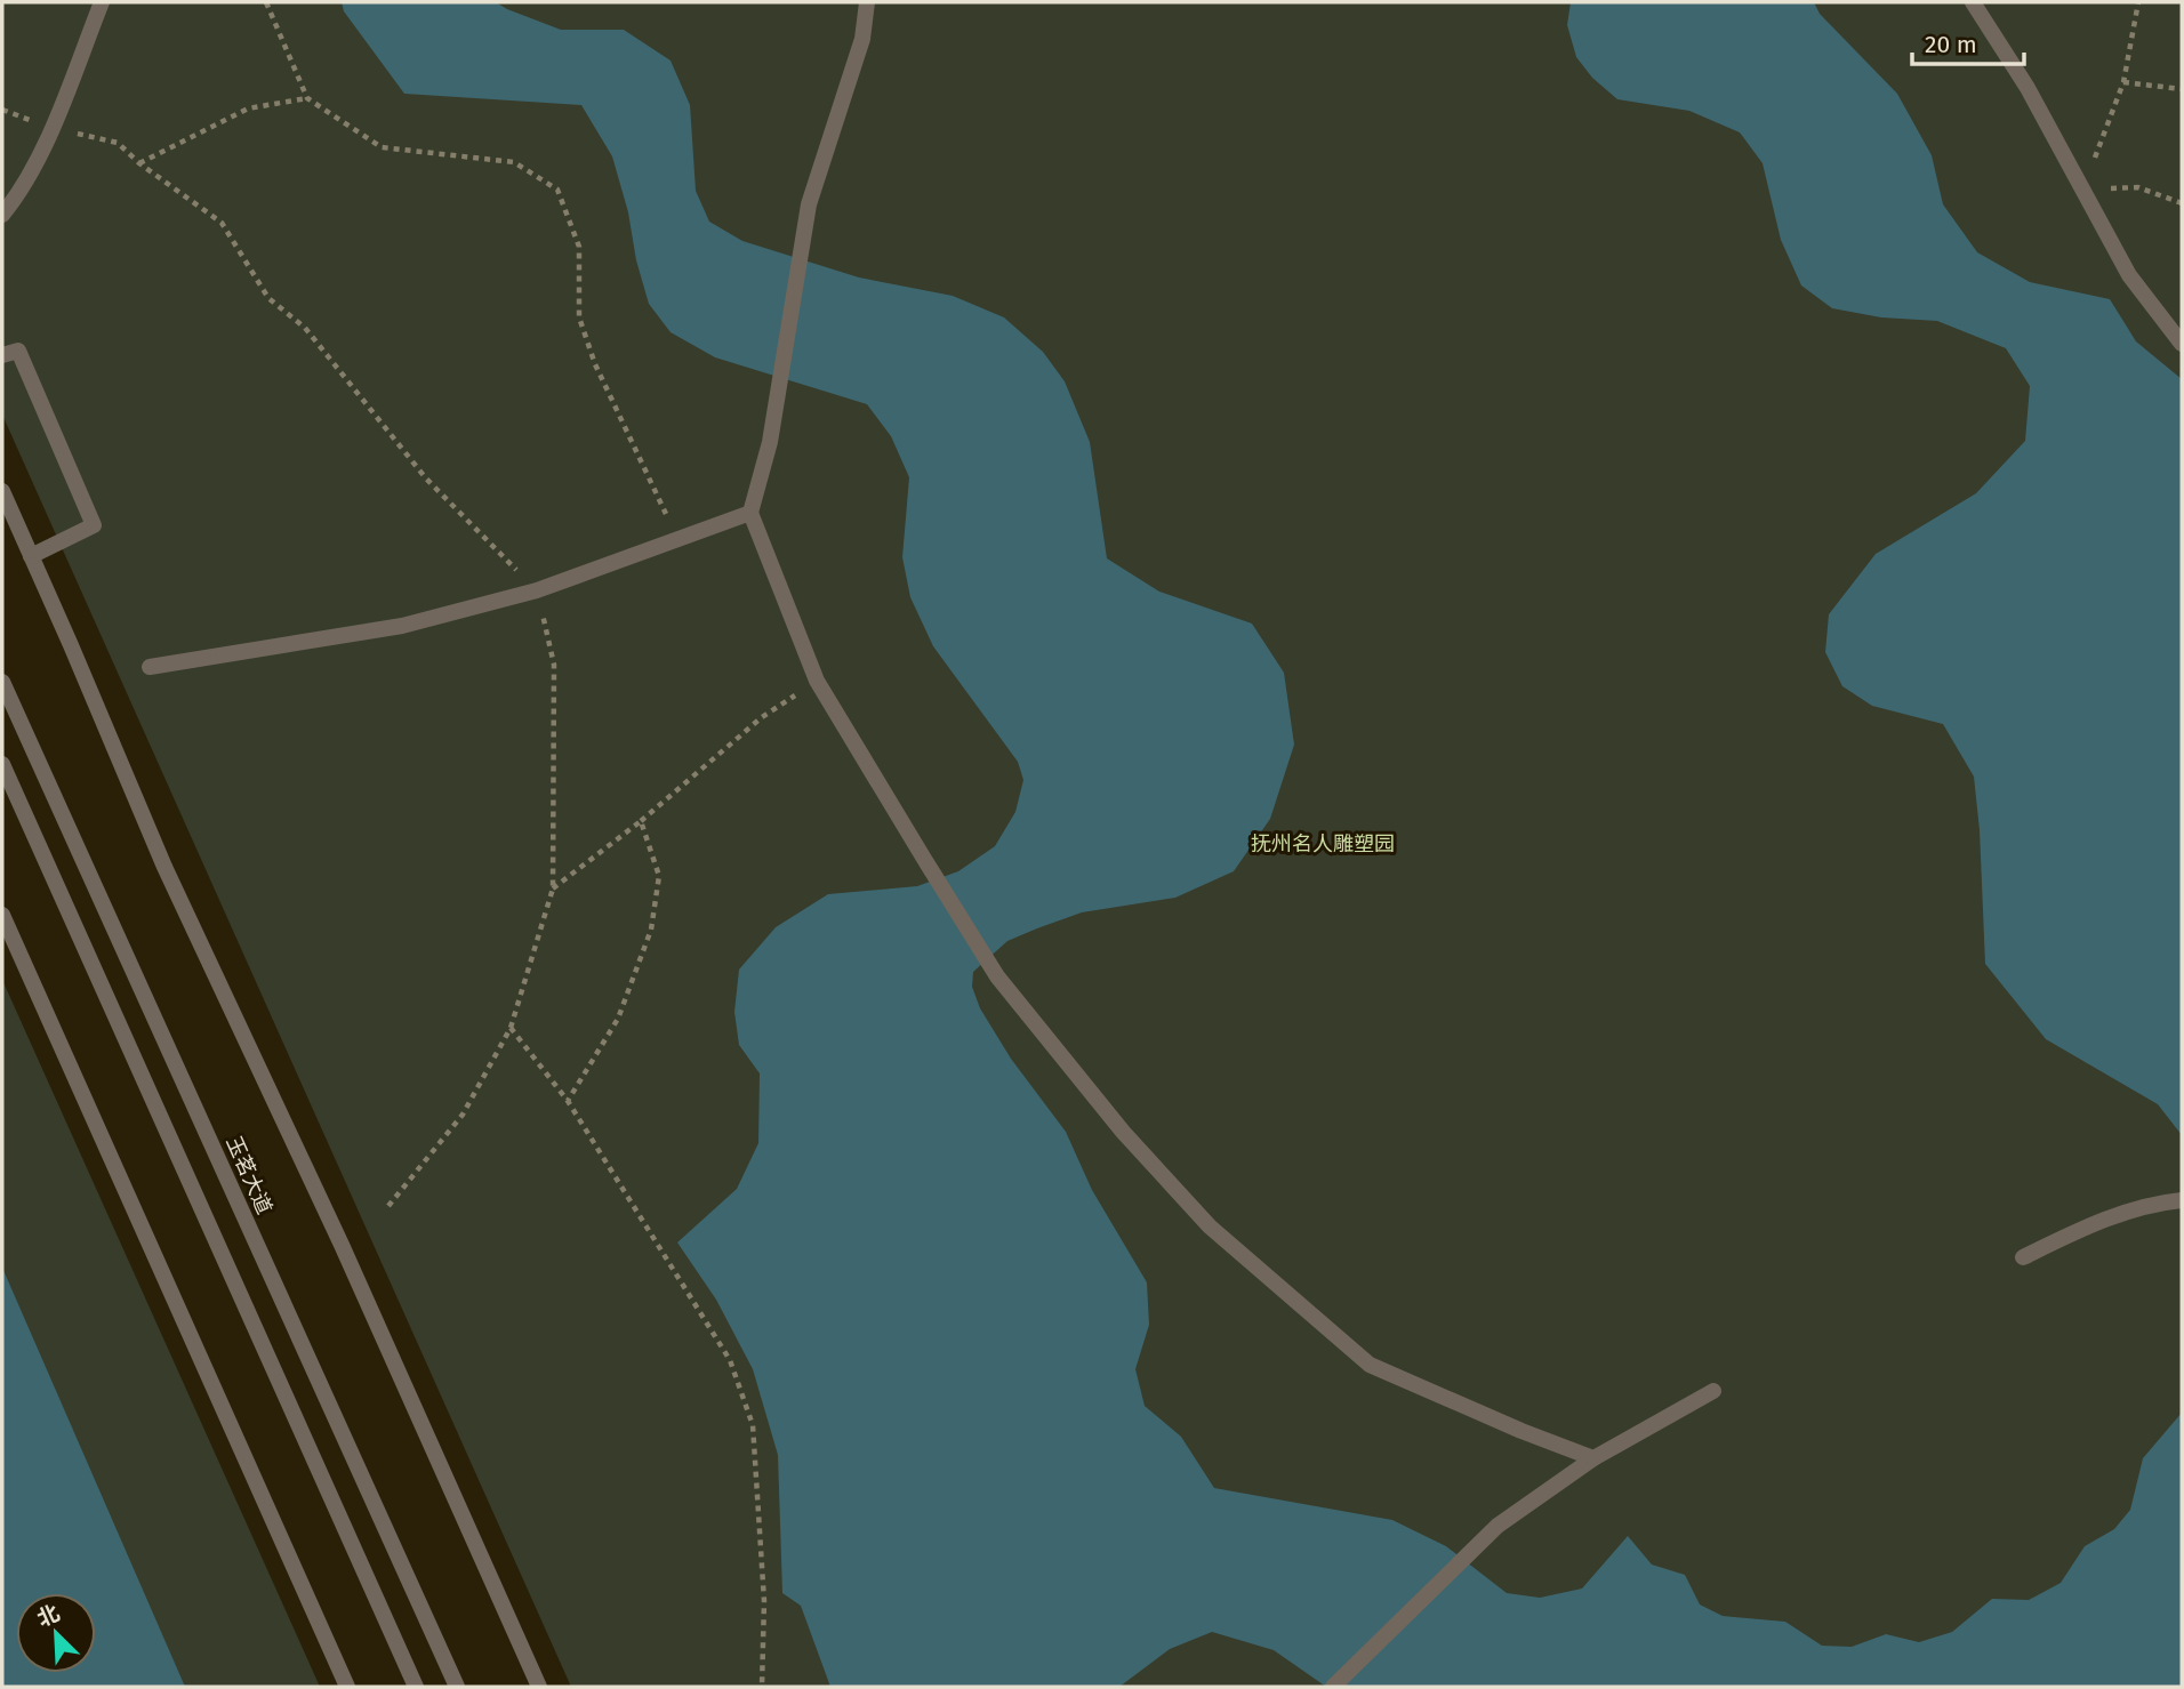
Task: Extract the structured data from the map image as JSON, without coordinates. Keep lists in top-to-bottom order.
{
  "streets": {
    "street": ["玉茗大道"]
  },
  "parks": ["抚州名人雕塑园"],
  "scale_bar": "20 m",
  "north": "top left"
}
